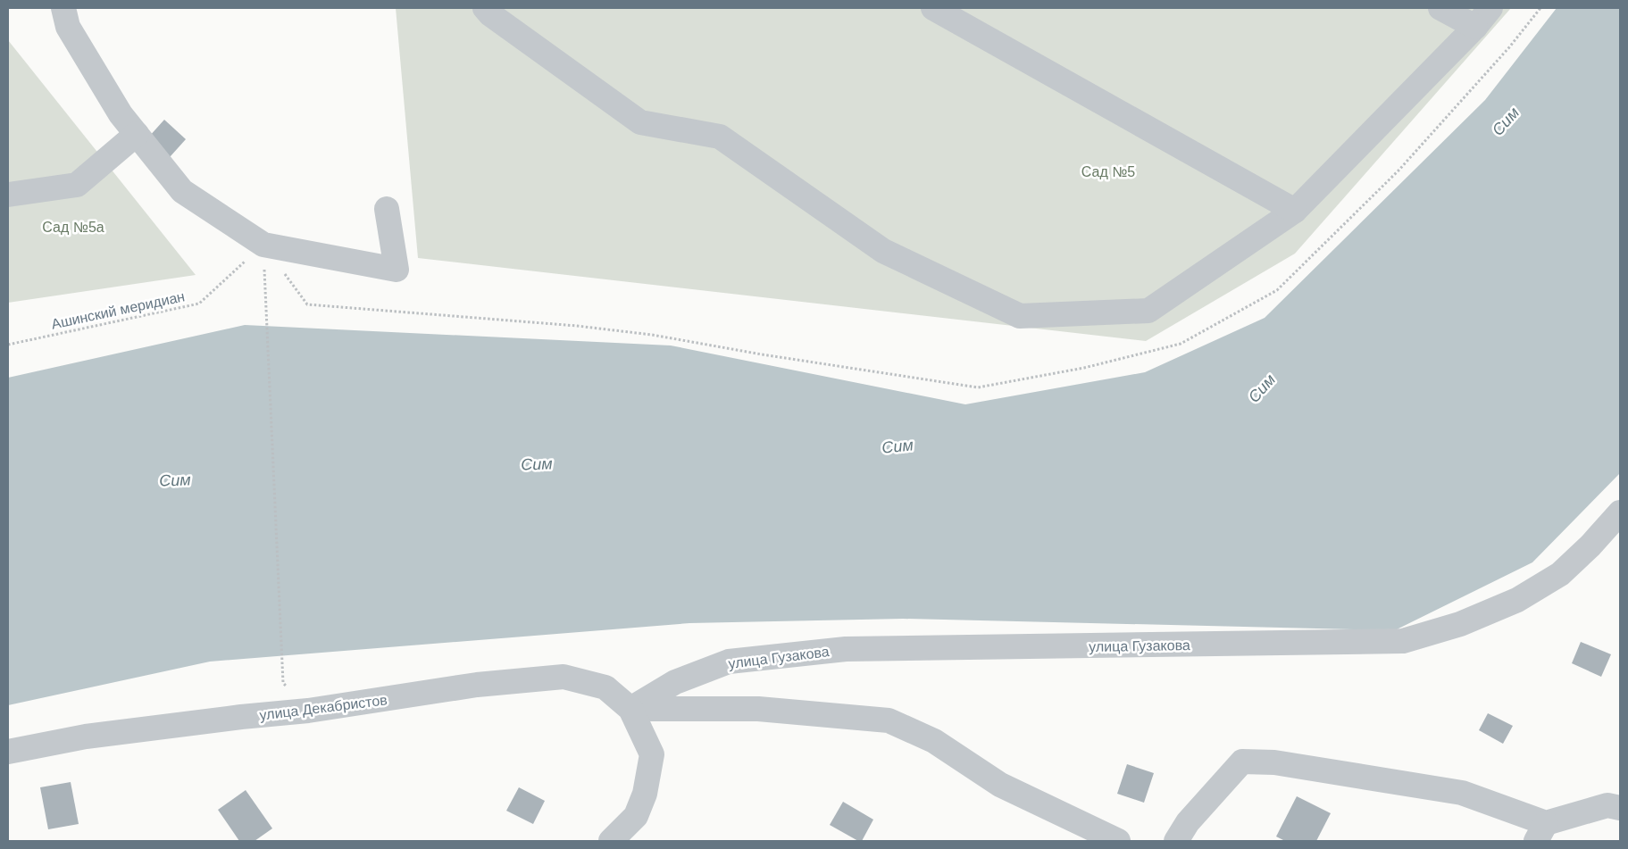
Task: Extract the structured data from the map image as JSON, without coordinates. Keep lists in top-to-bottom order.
{
  "streets": {
    "street": ["улица Гузакова", "улица Декабристов"],
    "path": ["Ашинский меридиан"]
  },
  "crossings": [
    ["улица Гузакова", "улица Декабристов"]
  ],
  "water": ["Сим"],
  "parks": ["Сад №5", "Сад №5а"]
}
